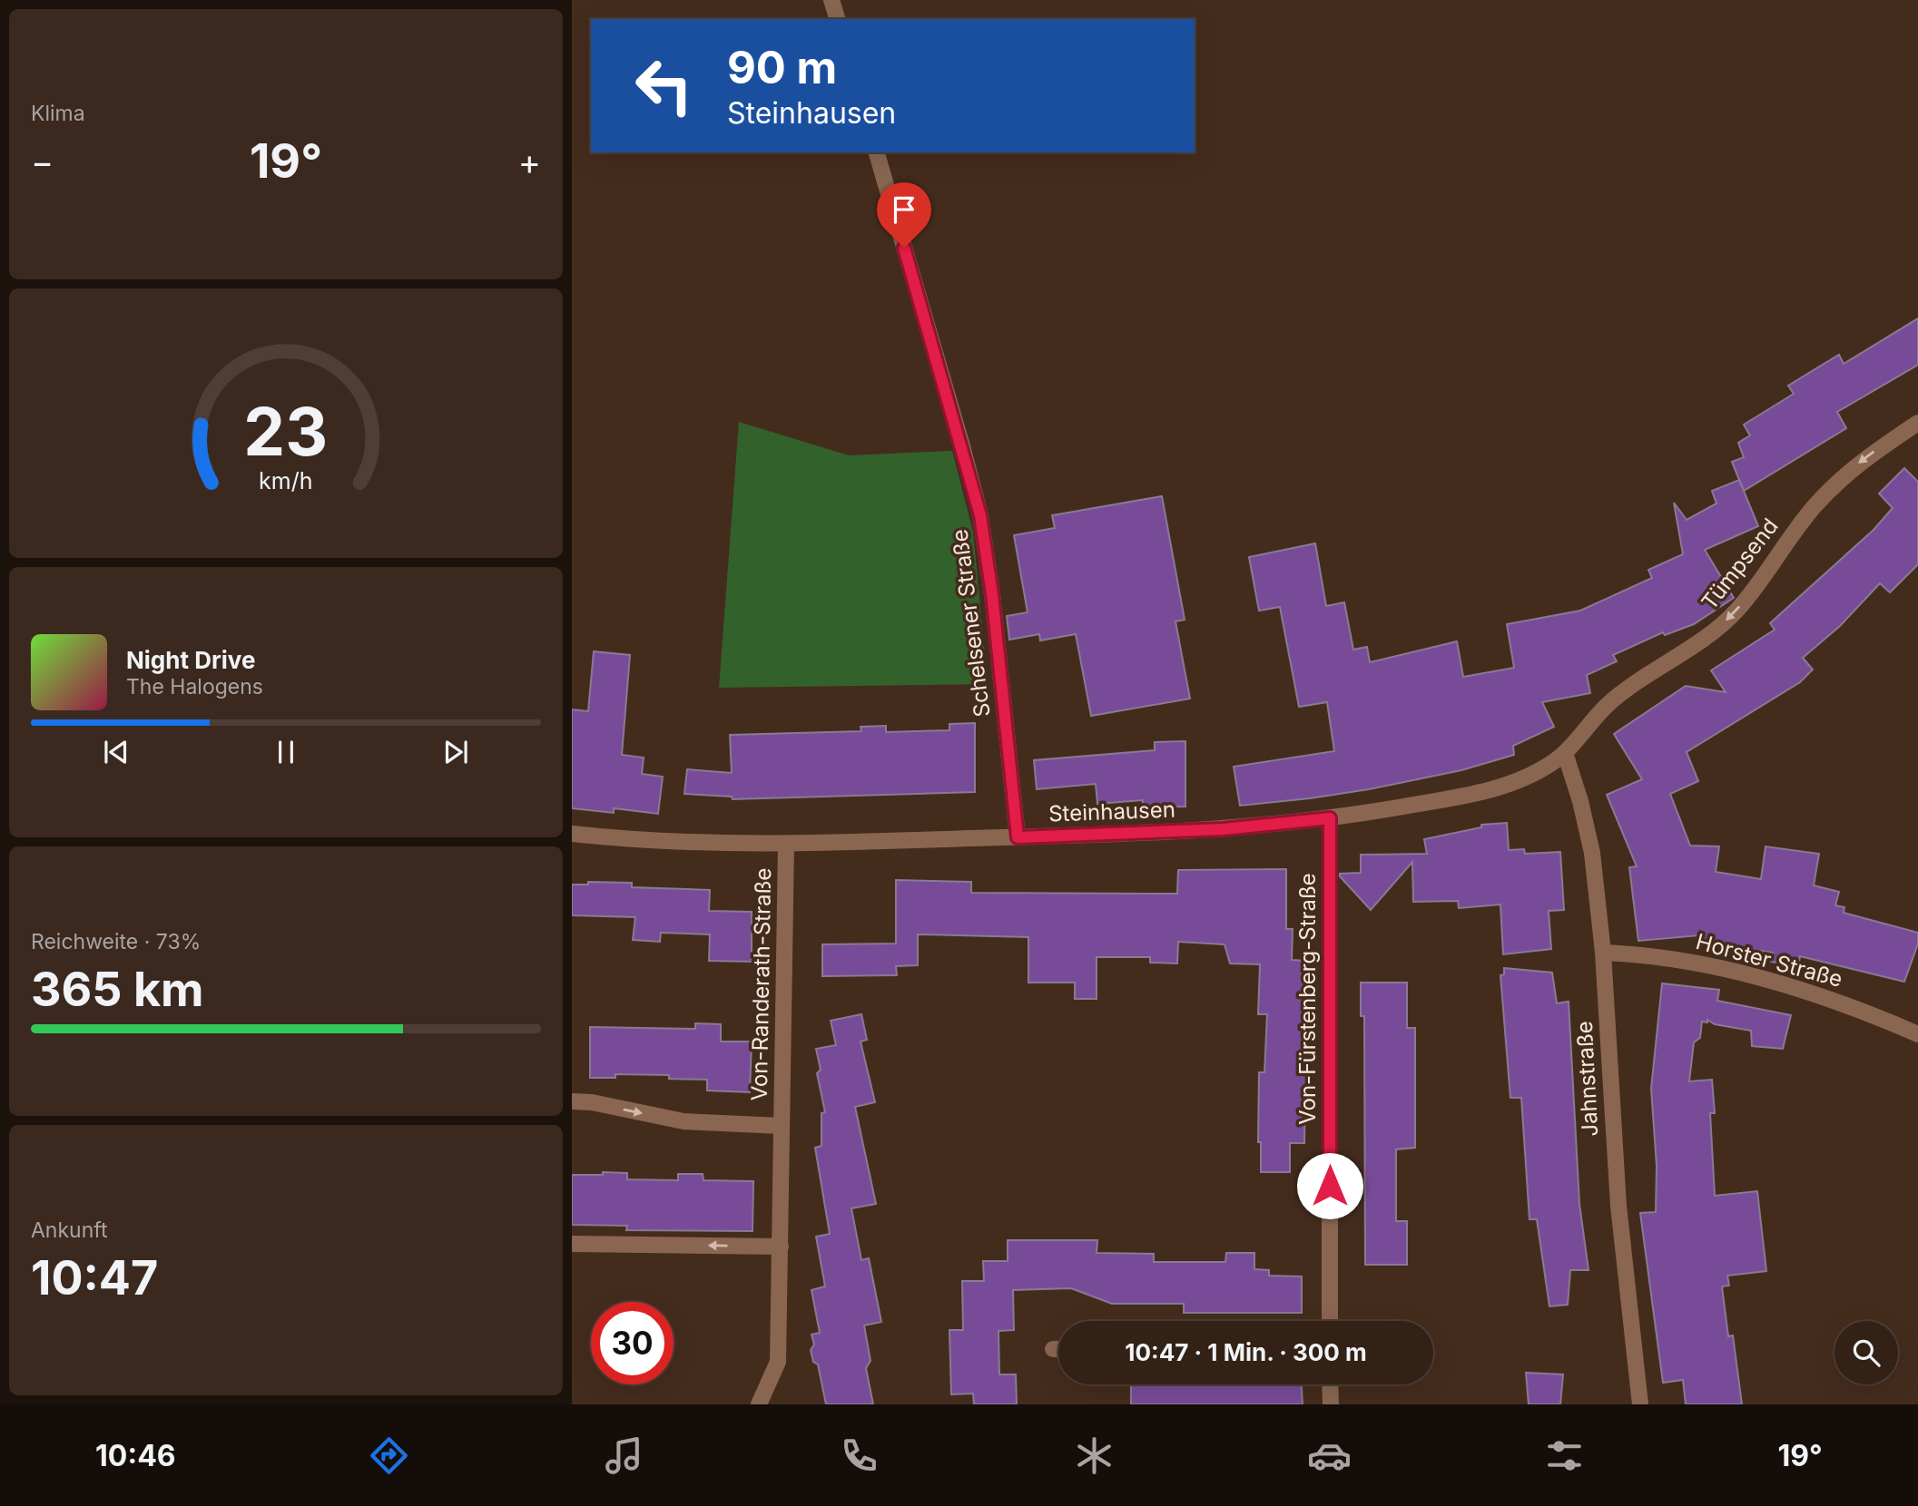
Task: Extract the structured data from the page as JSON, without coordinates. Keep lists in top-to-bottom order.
{
  "streets": {
    "street": [
      "Tümpsend",
      "Schelsener Straße",
      "Steinhausen",
      "Horster Straße",
      "Von-Randerath-Straße",
      "Von-Fürstenberg-Straße",
      "Jahnstraße"
    ]
  },
  "crossings": [
    ["Tümpsend", "Steinhausen"],
    ["Tümpsend", "Jahnstraße"],
    ["Schelsener Straße", "Steinhausen"],
    ["Steinhausen", "Von-Randerath-Straße"],
    ["Steinhausen", "Von-Fürstenberg-Straße"],
    ["Steinhausen", "Jahnstraße"],
    ["Horster Straße", "Jahnstraße"]
  ],
  "one_way": ["Tümpsend"],
  "page": {
    "tile": [
      "Klima",
      ["Reichweite · 73%", "365 km"],
      ["Ankunft", "10:47"]
    ],
    "turn": ["90 m", "Steinhausen"],
    "heat": ["−", "19°", "+"],
    "song": ["Night Drive", "The Halogens"],
    "limit": "30",
    "trip": "10:47 · 1 Min. · 300 m",
    "tabs": ["10:46", "19°"],
    "gauge": ["23", "km/h"]
  }
}
